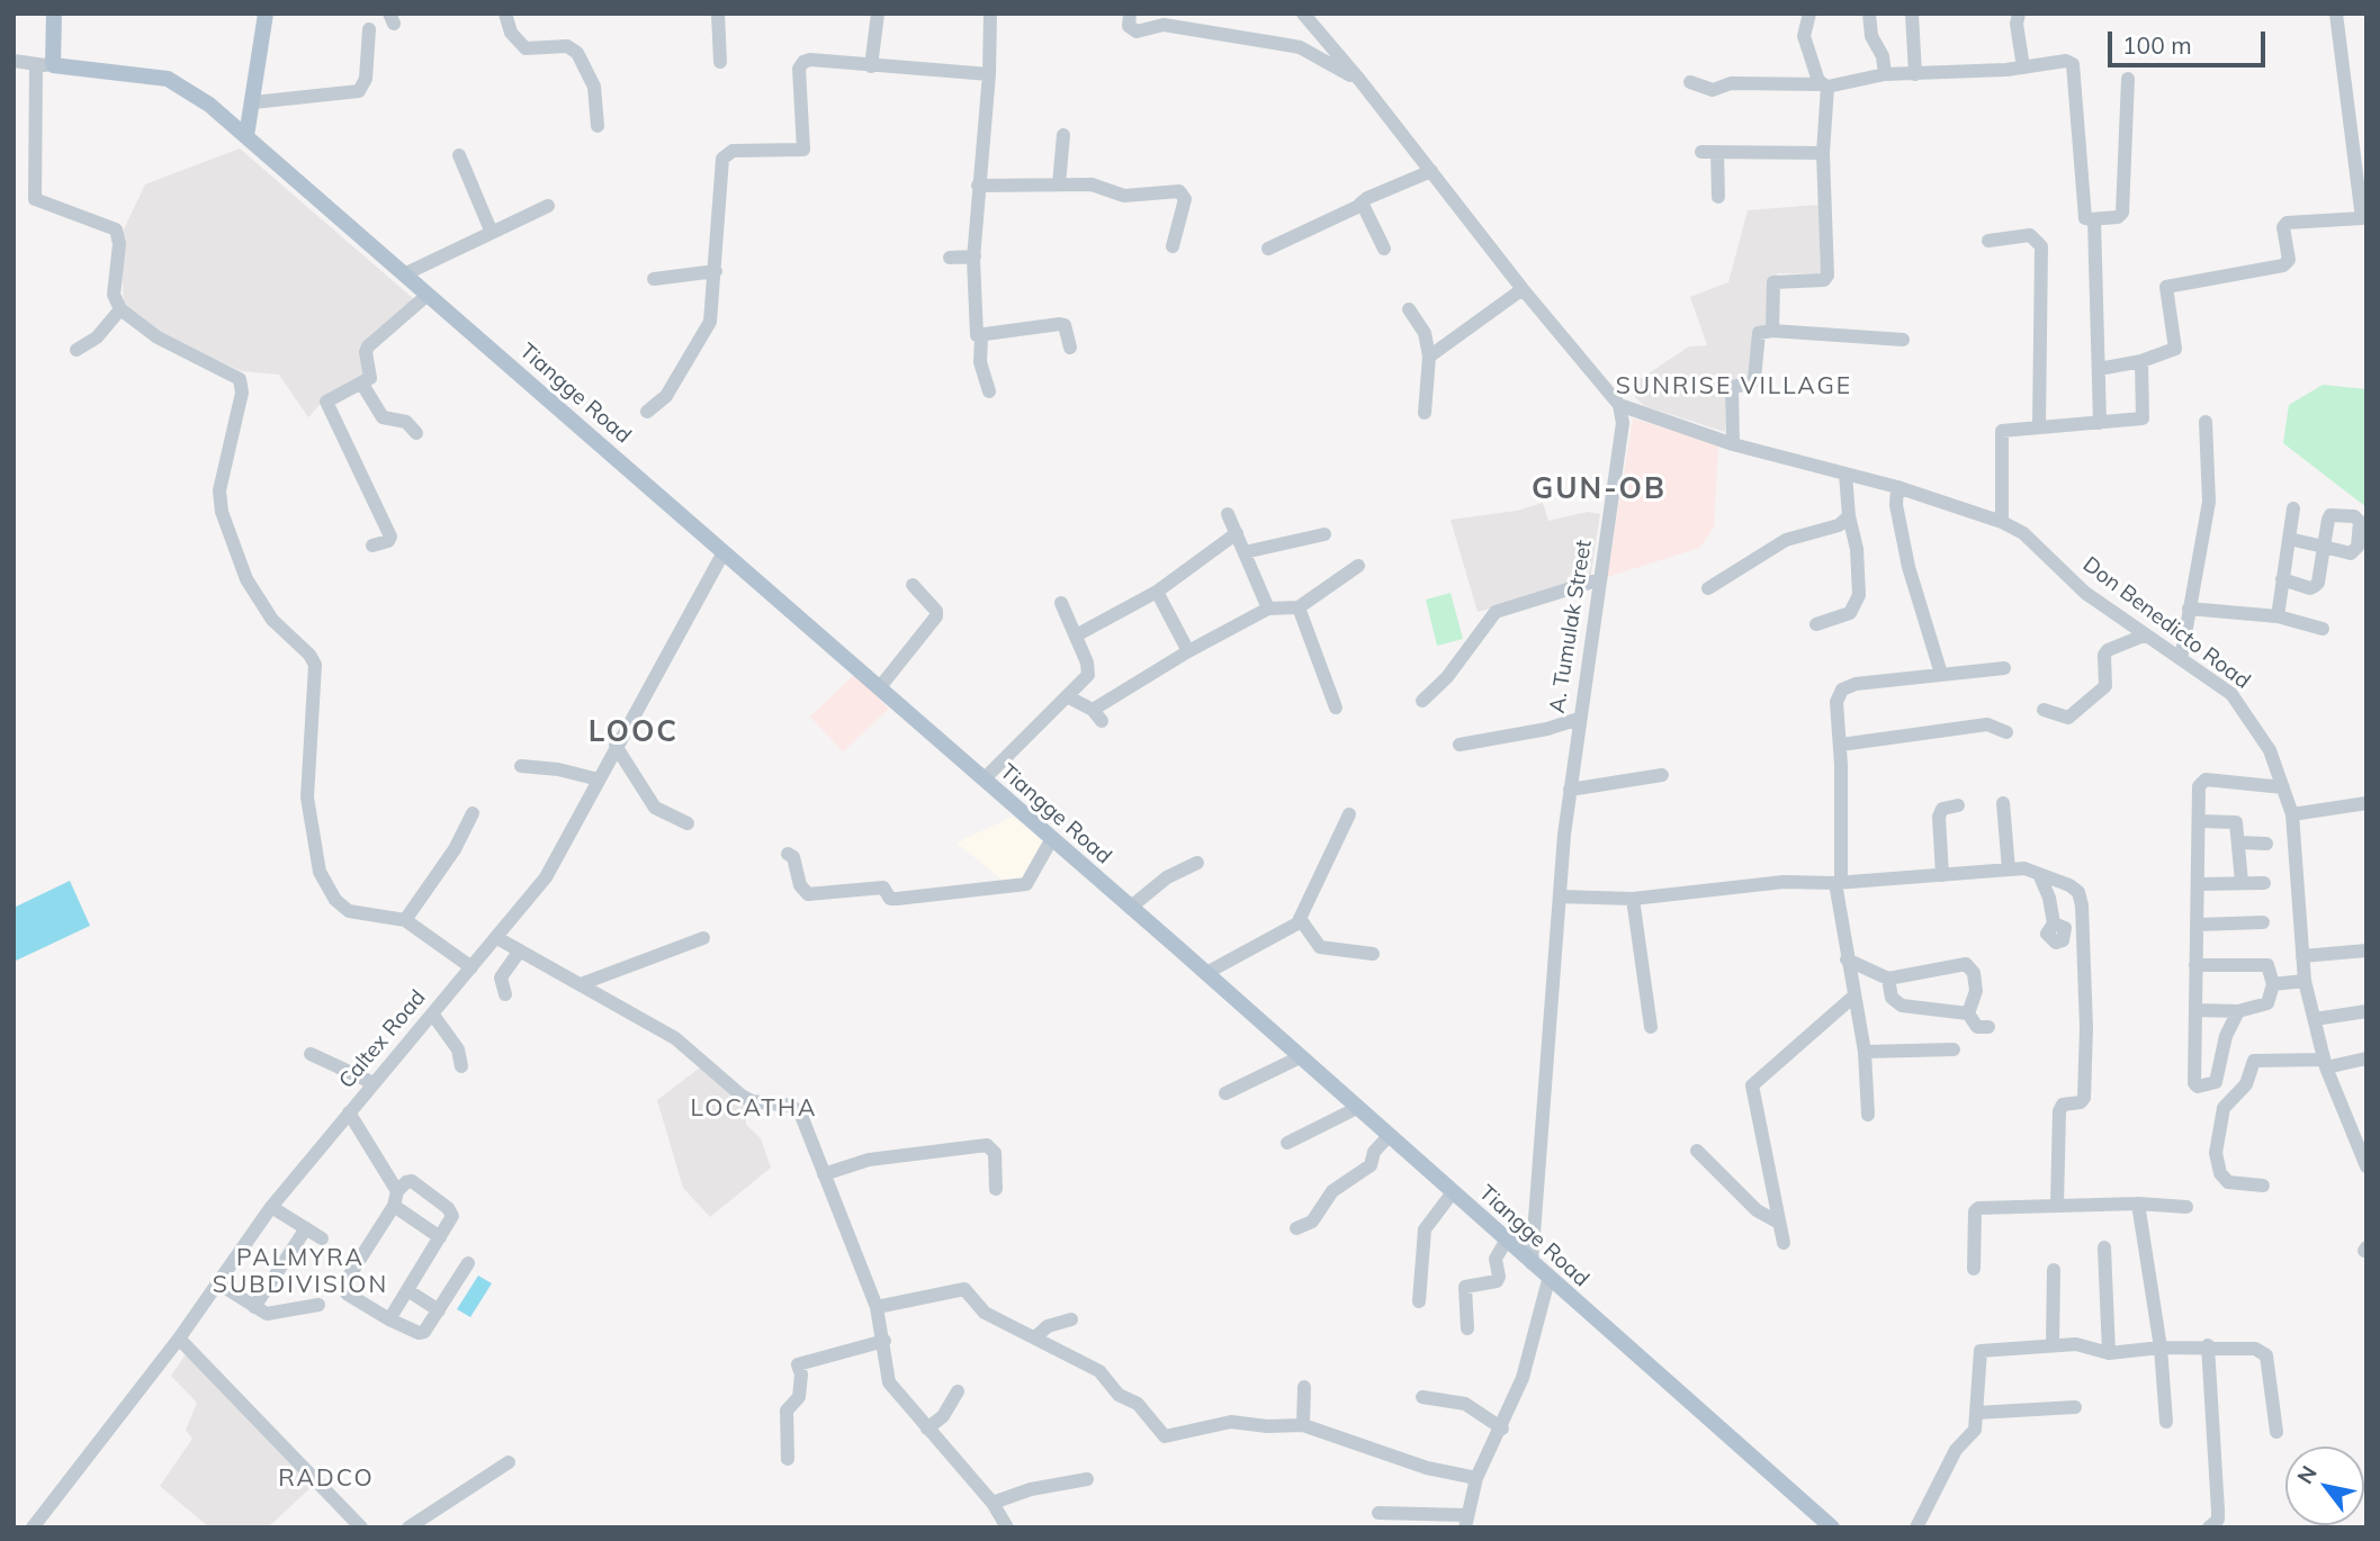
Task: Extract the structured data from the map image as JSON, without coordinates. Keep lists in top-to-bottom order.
{
  "streets": {
    "main road": ["Tiangge Road"],
    "street": ["Don Benedicto Road", "A. Tumulak Street", "Caltex Road"]
  },
  "crossings": [
    ["Tiangge Road", "A. Tumulak Street"],
    ["Tiangge Road", "Caltex Road"],
    ["Don Benedicto Road", "A. Tumulak Street"]
  ],
  "districts": [
    "SUNRISE VILLAGE",
    "GUN-OB",
    "LOOC",
    "LOCATHA",
    "PALMYRA SUBDIVISION",
    "RADCO"
  ],
  "scale_bar": "100 m",
  "north": "top left"
}
